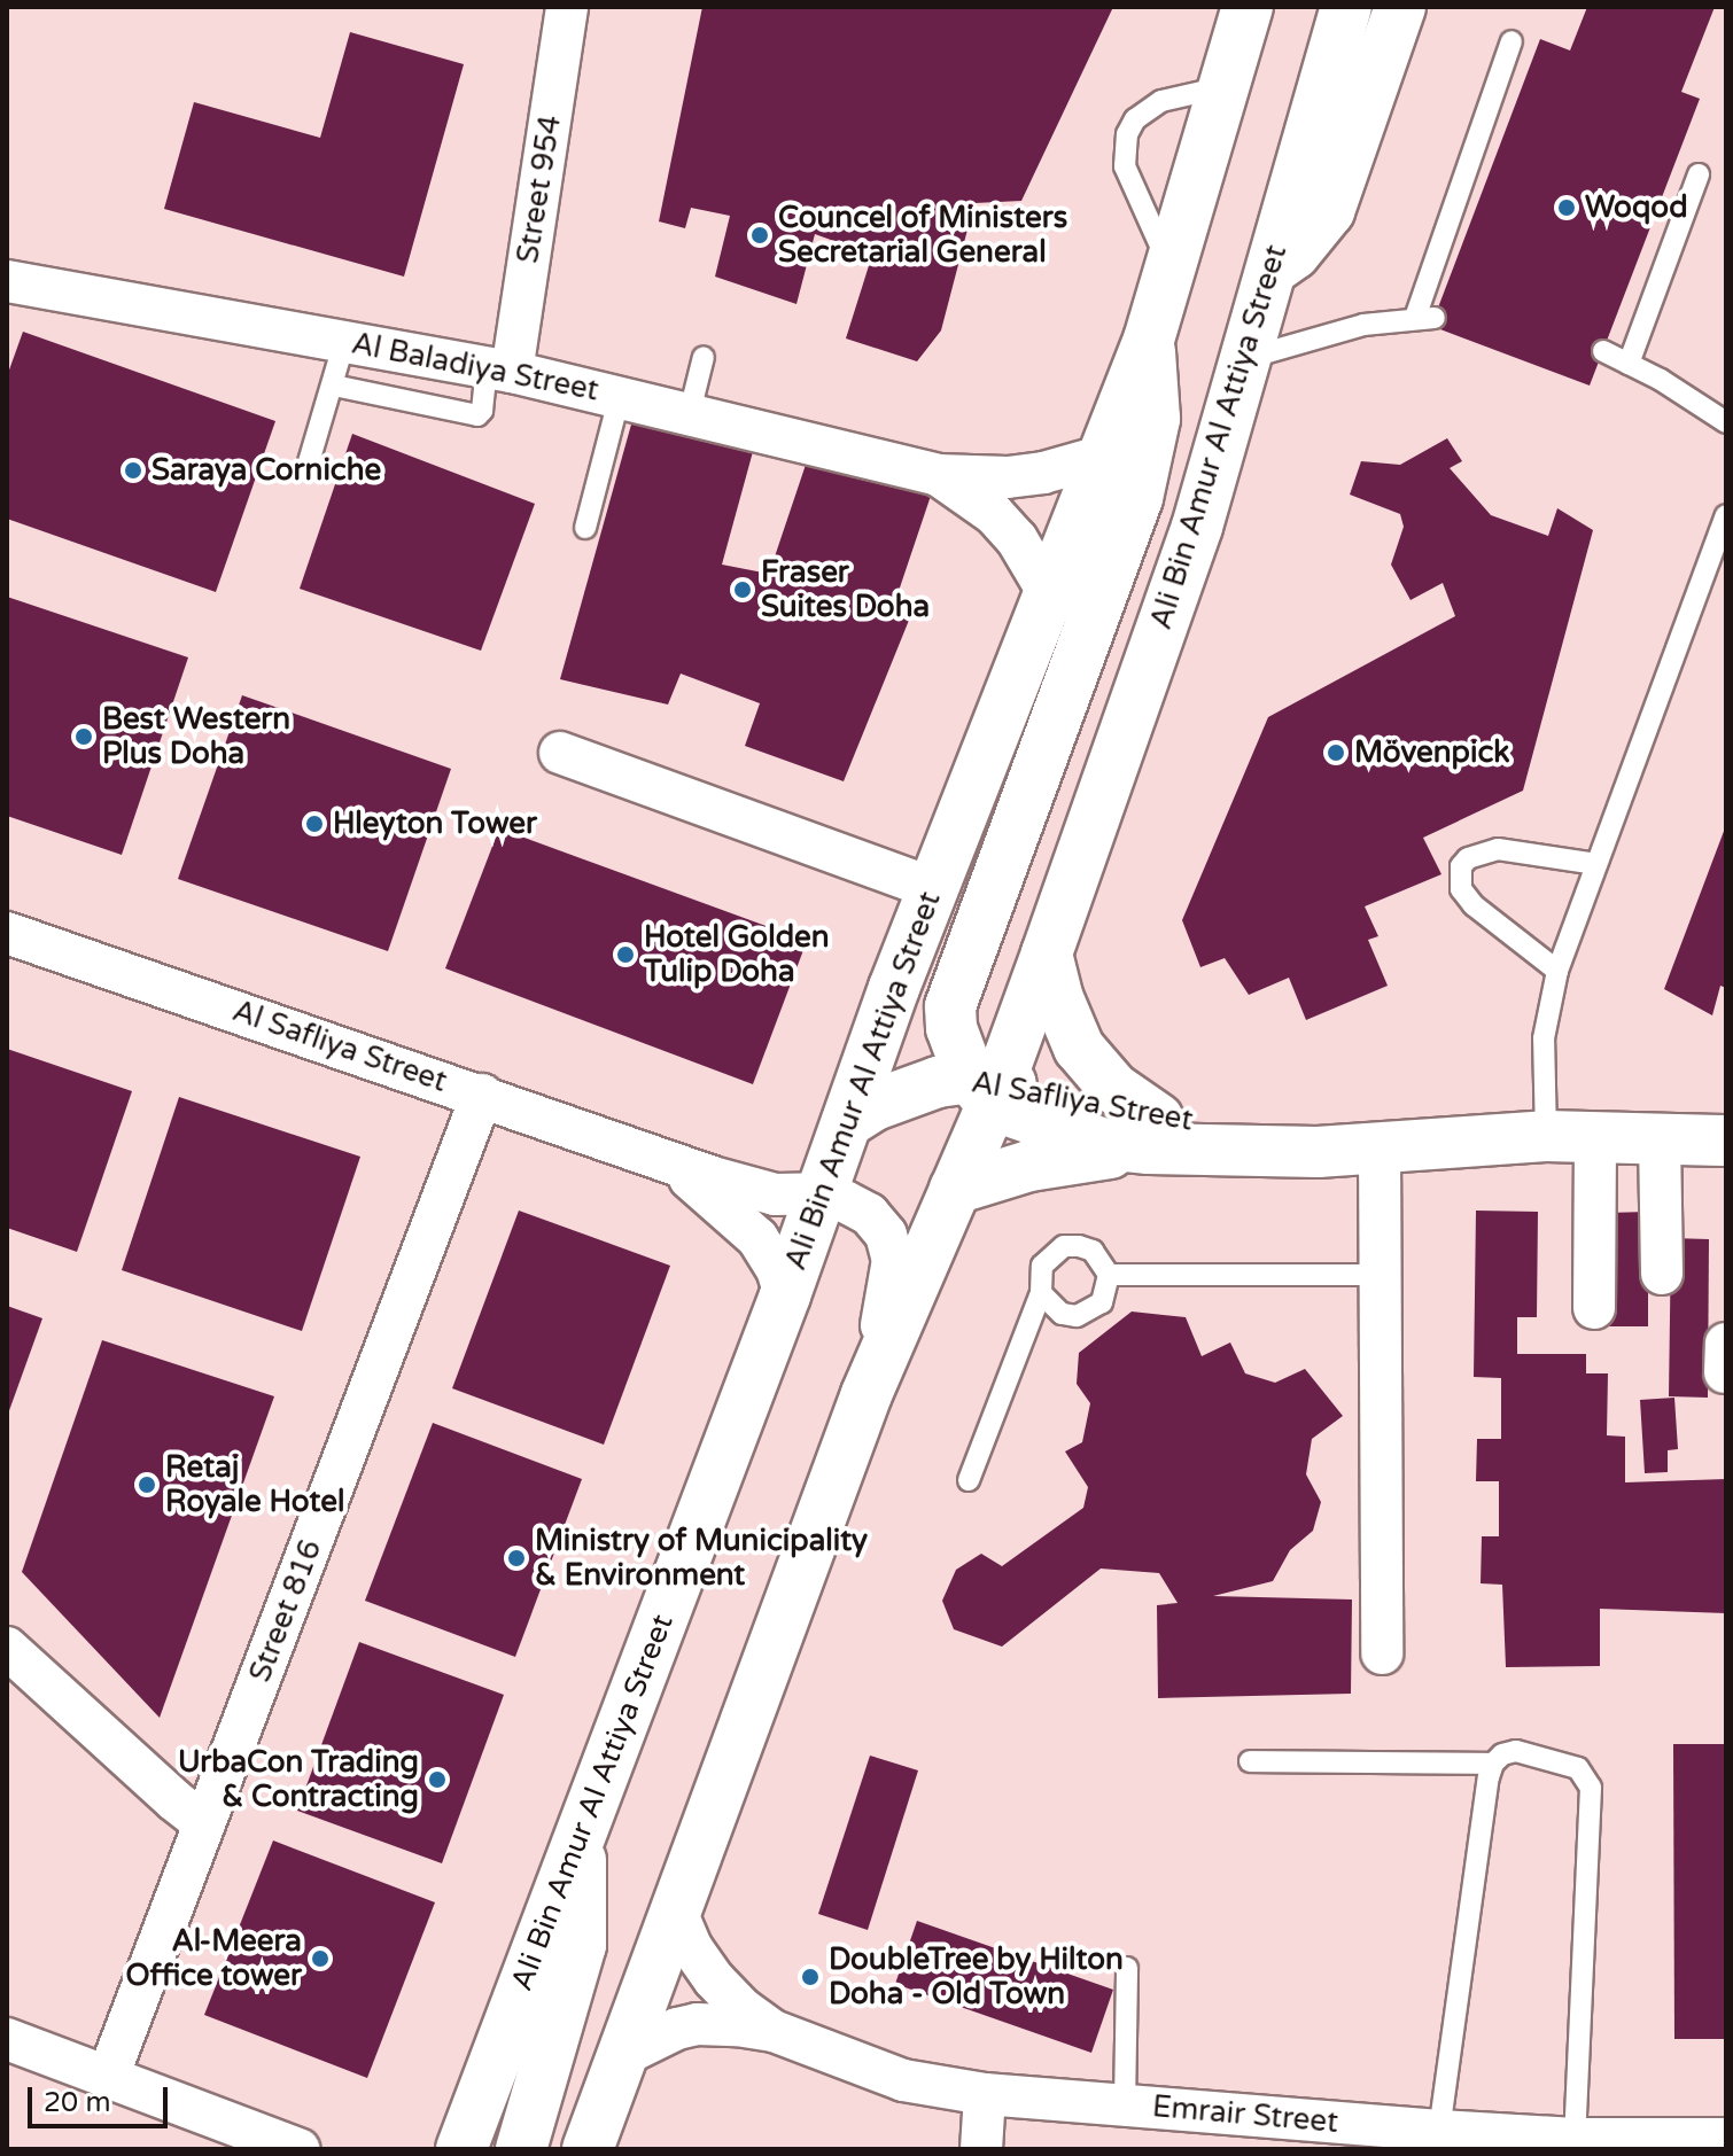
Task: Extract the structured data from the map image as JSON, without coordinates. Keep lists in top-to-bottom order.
{
  "streets": {
    "main road": ["Ali Bin Amur Al Attiya Street", "Al Safliya Street"],
    "street": [
      "Street 954",
      "Al Baladiya Street",
      "Street 816",
      "Emrair Street"
    ]
  },
  "crossings": [
    ["Street 954", "Al Baladiya Street"],
    ["Al Baladiya Street", "Ali Bin Amur Al Attiya Street"],
    ["Ali Bin Amur Al Attiya Street", "Al Safliya Street"],
    ["Ali Bin Amur Al Attiya Street", "Emrair Street"],
    ["Al Safliya Street", "Street 816"]
  ],
  "places": [
    "Woqod",
    "Councel of Ministers Secretarial General",
    "Saraya Corniche",
    "Fraser Suites Doha",
    "Best Western Plus Doha",
    "Mövenpick",
    "Hleyton Tower",
    "Hotel Golden Tulip Doha",
    "Retaj Royale Hotel",
    "Ministry of Municipality & Environment",
    "UrbaCon Trading & Contracting",
    "Al-Meera Office tower",
    "DoubleTree by Hilton Doha - Old Town"
  ],
  "scale_bar": "20 m"
}
